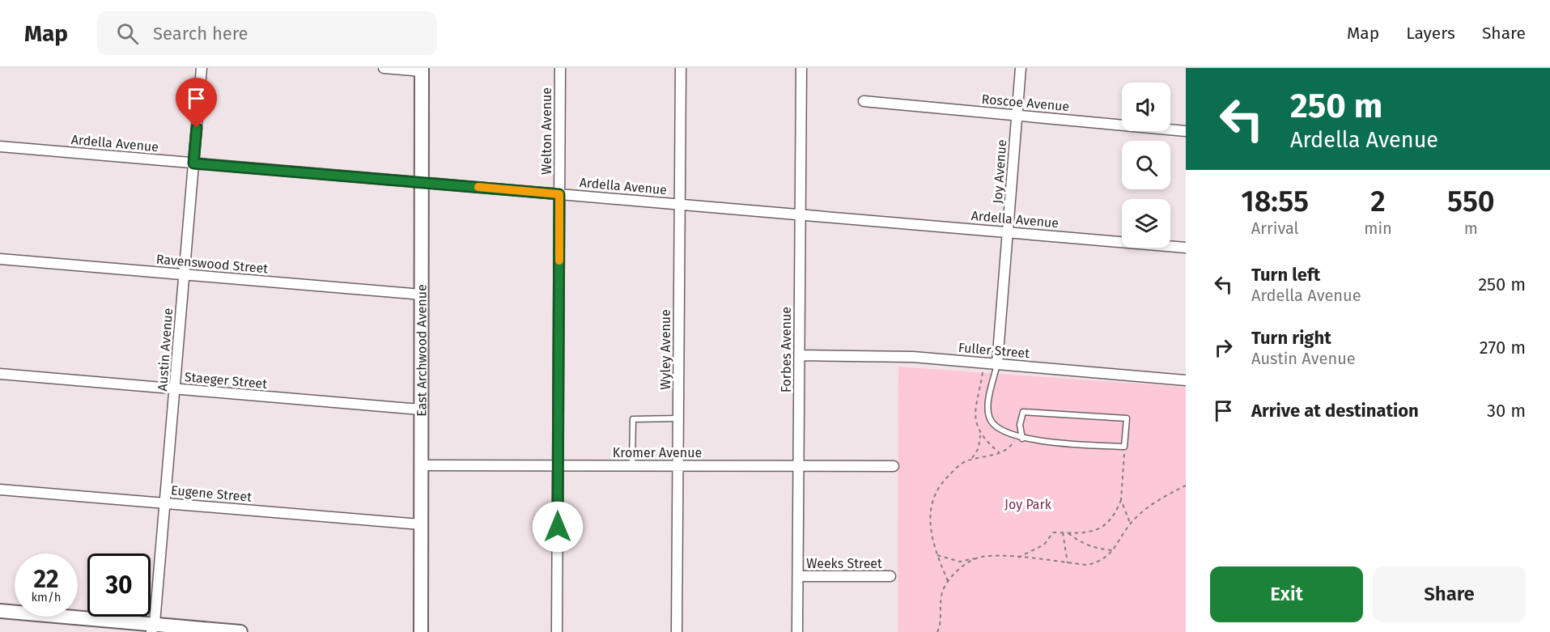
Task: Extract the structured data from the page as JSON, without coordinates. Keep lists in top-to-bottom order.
{
  "streets": {
    "main road": ["East Archwood Avenue"],
    "street": [
      "Roscoe Avenue",
      "Welton Avenue",
      "Ardella Avenue",
      "Joy Avenue",
      "Ravenswood Street",
      "Austin Avenue",
      "Wyley Avenue",
      "Forbes Avenue",
      "Fuller Street",
      "Staeger Street",
      "Kromer Avenue",
      "Eugene Street",
      "Weeks Street"
    ]
  },
  "crossings": [
    ["Roscoe Avenue", "Joy Avenue"],
    ["Welton Avenue", "Ardella Avenue"],
    ["Welton Avenue", "Kromer Avenue"],
    ["Ardella Avenue", "Joy Avenue"],
    ["Ardella Avenue", "Austin Avenue"],
    ["Ardella Avenue", "East Archwood Avenue"],
    ["Ardella Avenue", "Wyley Avenue"],
    ["Ardella Avenue", "Forbes Avenue"],
    ["Joy Avenue", "Fuller Street"],
    ["Ravenswood Street", "Austin Avenue"],
    ["Ravenswood Street", "East Archwood Avenue"],
    ["Austin Avenue", "Staeger Street"],
    ["Austin Avenue", "Eugene Street"],
    ["East Archwood Avenue", "Staeger Street"],
    ["East Archwood Avenue", "Kromer Avenue"],
    ["East Archwood Avenue", "Eugene Street"],
    ["Wyley Avenue", "Kromer Avenue"],
    ["Forbes Avenue", "Fuller Street"],
    ["Forbes Avenue", "Kromer Avenue"],
    ["Forbes Avenue", "Weeks Street"]
  ],
  "parks": ["Joy Park"],
  "page": {
    "header": "Map",
    "search": "Search here",
    "nav": ["Map", "Layers", "Share"],
    "turn": ["250 m", "Ardella Avenue"],
    "eta": [
      "18:55",
      "Arrival",
      "2",
      "min",
      "550",
      "m"
    ],
    "list": [
      {
        "name": "Turn left",
        "note": "Ardella Avenue",
        "value": "250 m"
      },
      {
        "name": "Turn right",
        "note": "Austin Avenue",
        "value": "270 m"
      },
      {
        "name": "Arrive at destination",
        "value": "30 m"
      }
    ],
    "speed": "22 km/h",
    "limit": "30",
    "buttons": ["Exit", "Share"]
  }
}
